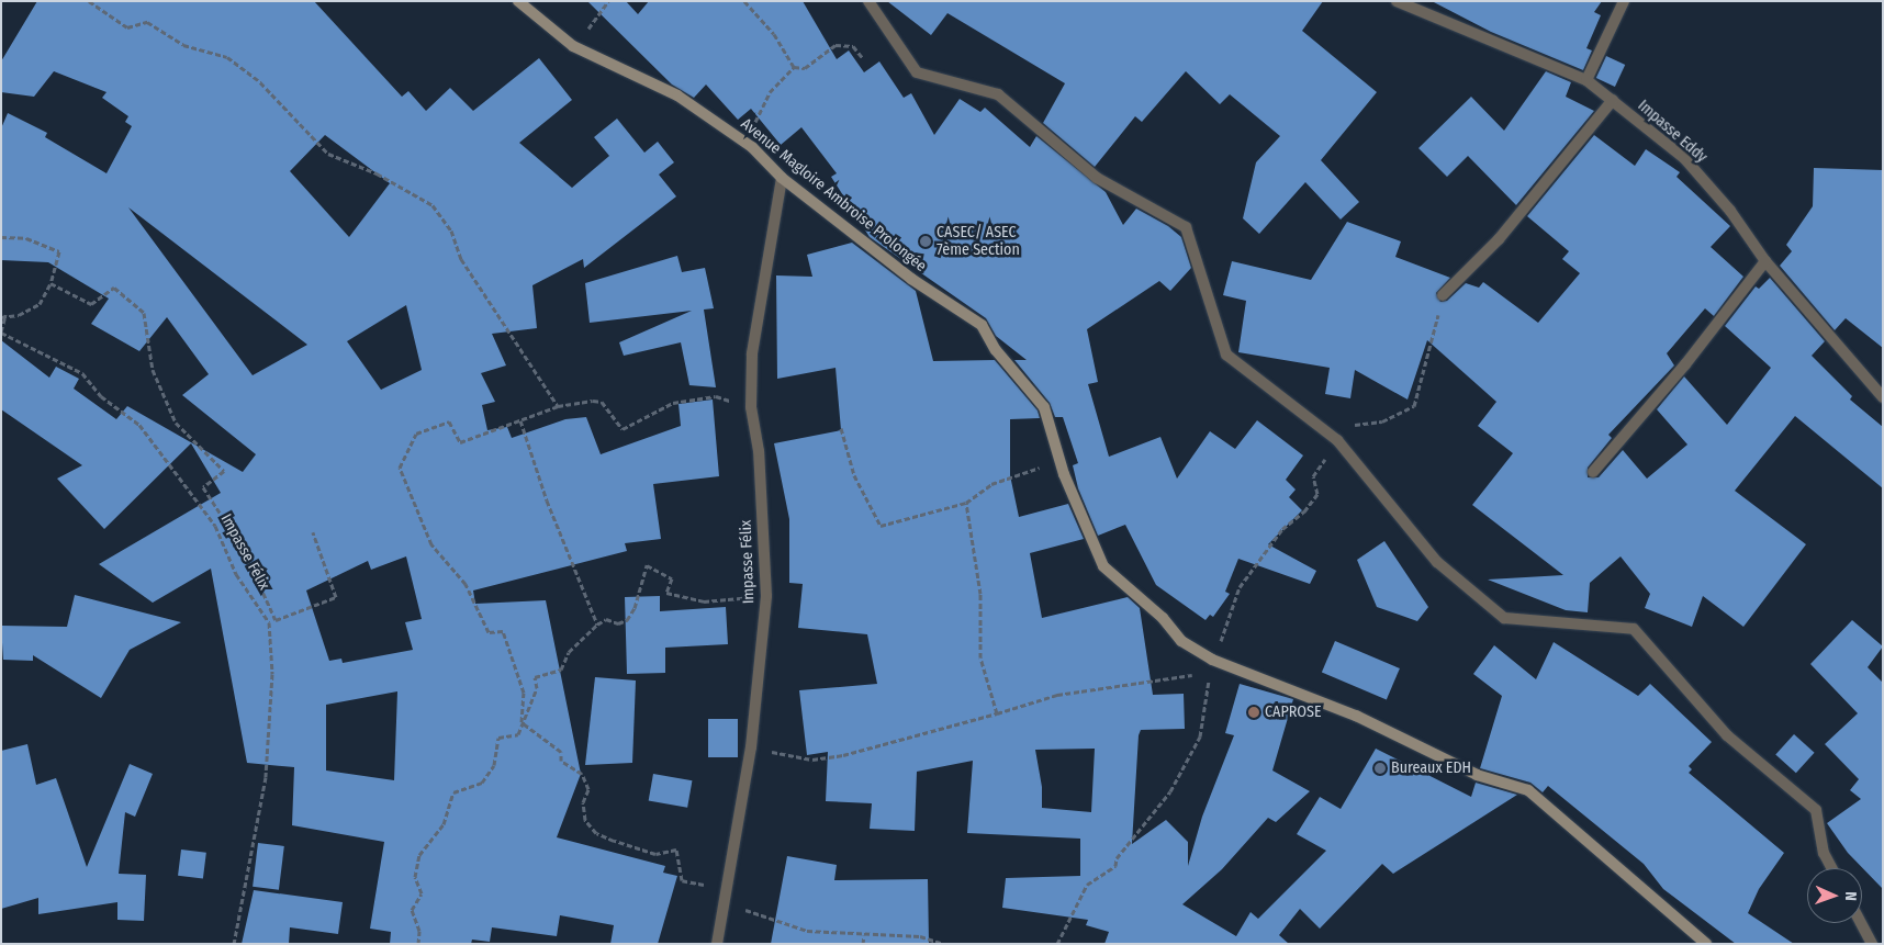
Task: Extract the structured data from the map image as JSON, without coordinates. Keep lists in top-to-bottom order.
{
  "streets": {
    "street": ["Impasse Eddy", "Avenue Magloire Ambroise Prolongée", "Impasse Félix"]
  },
  "crossings": [
    ["Avenue Magloire Ambroise Prolongée", "Impasse Félix"]
  ],
  "places": ["CASEC/ ASEC 7ème Section", "CAPROSE", "Bureaux EDH"],
  "north": "right"
}
